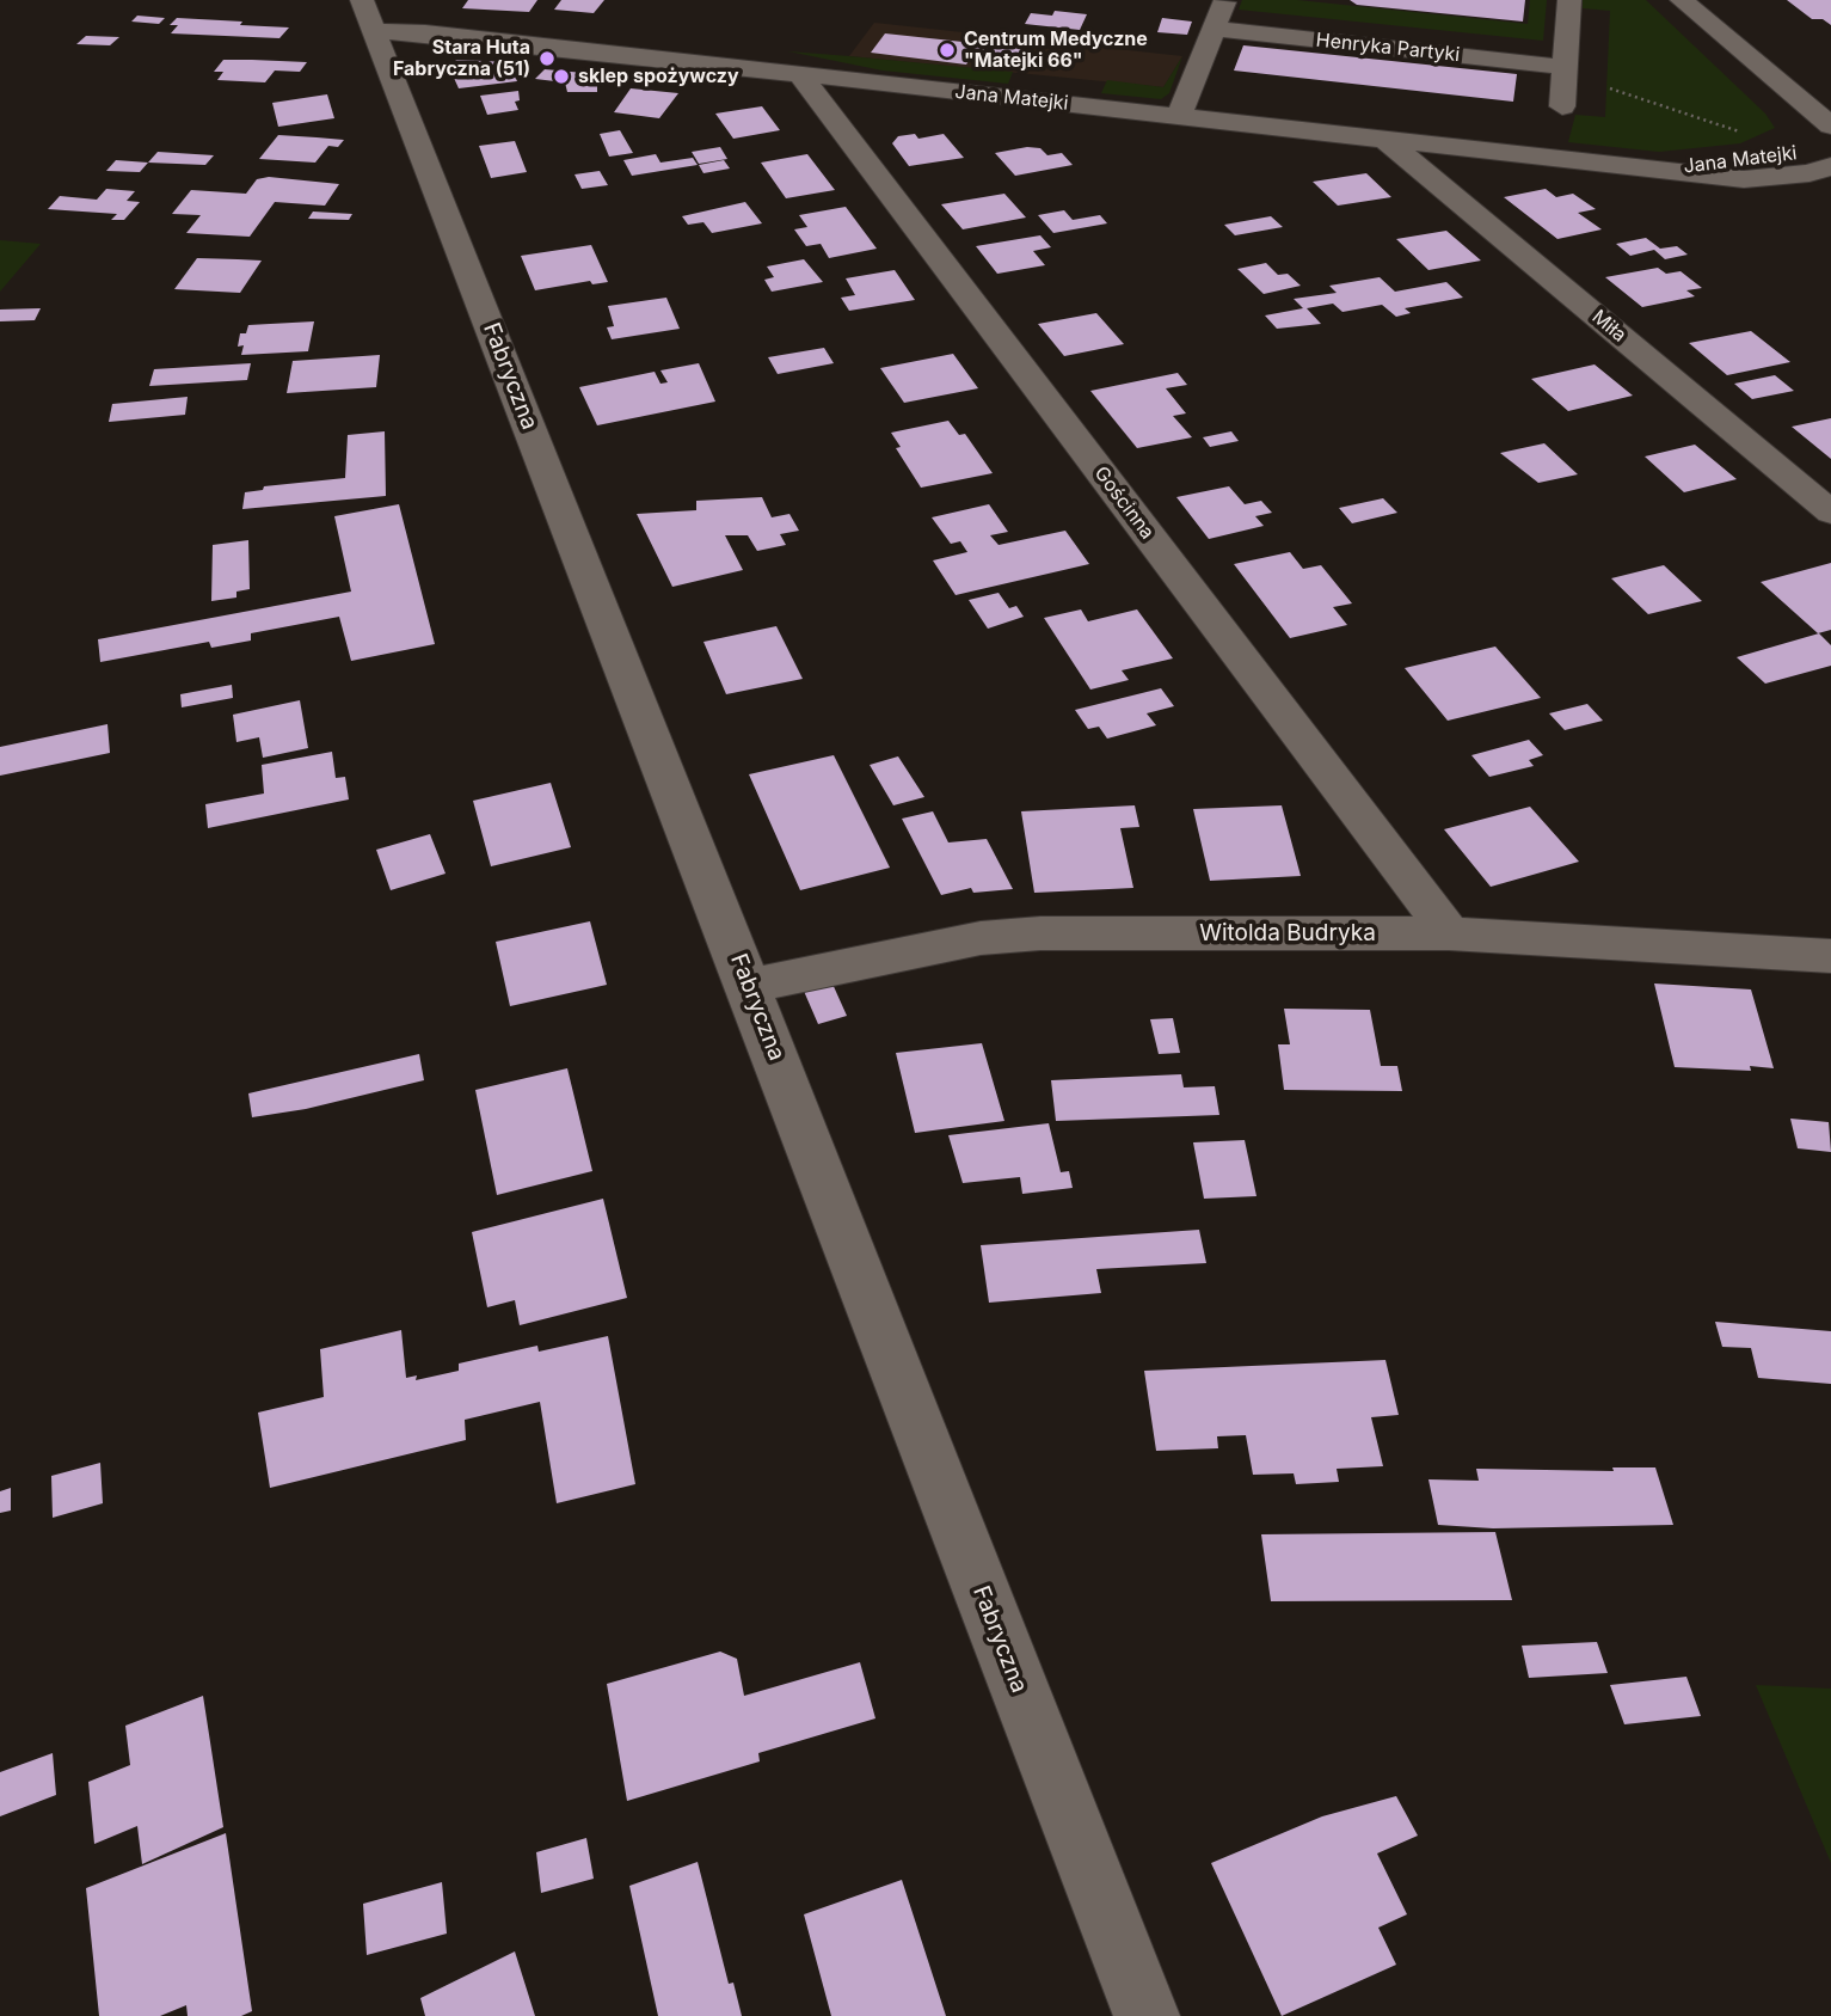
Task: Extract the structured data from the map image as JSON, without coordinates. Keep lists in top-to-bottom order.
{
  "streets": {
    "street": [
      "Henryka Partyki",
      "Jana Matejki",
      "Miła",
      "Fabryczna",
      "Gościnna",
      "Witolda Budryka"
    ]
  },
  "crossings": [
    ["Jana Matejki", "Miła"],
    ["Jana Matejki", "Fabryczna"],
    ["Jana Matejki", "Gościnna"],
    ["Fabryczna", "Witolda Budryka"],
    ["Gościnna", "Witolda Budryka"]
  ],
  "places": ["Centrum Medyczne \"Matejki 66\"", "Stara Huta Fabryczna (51)", "sklep spożywczy"]
}
